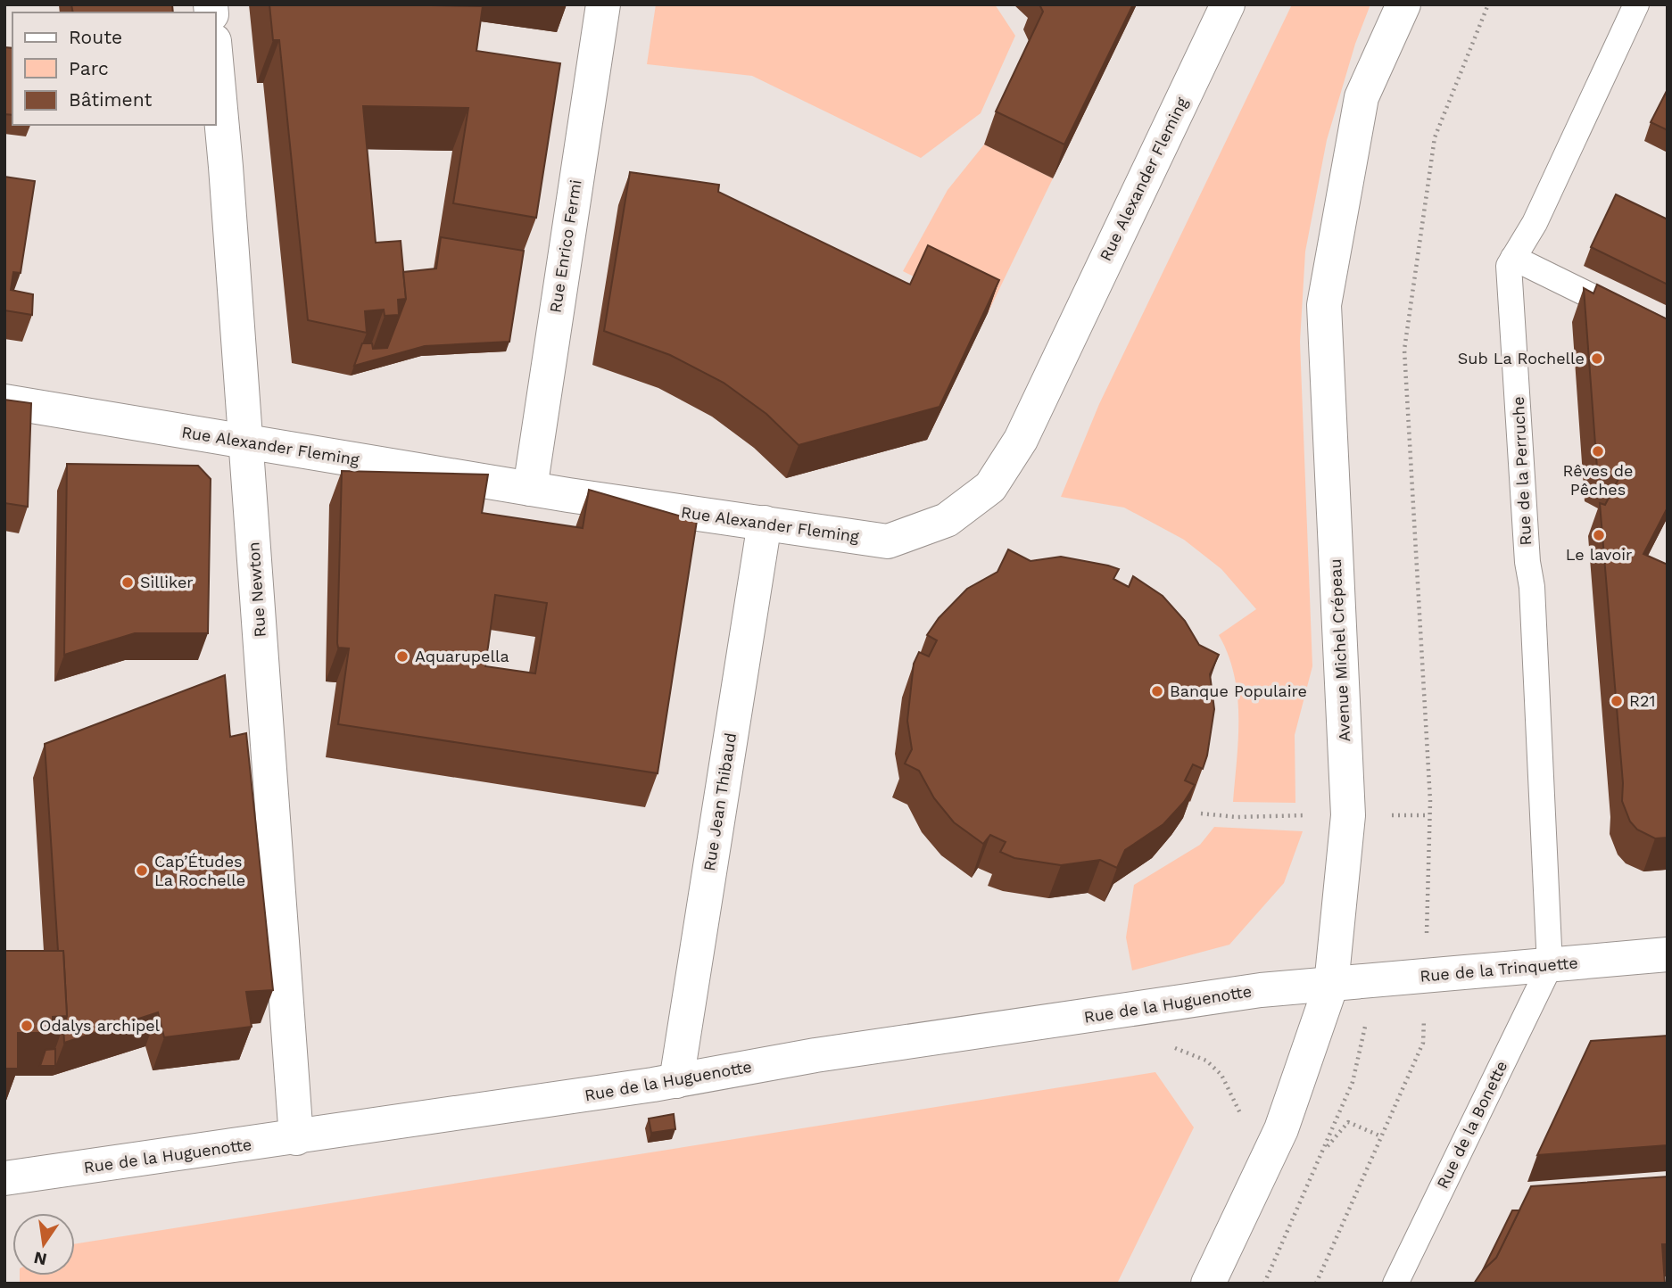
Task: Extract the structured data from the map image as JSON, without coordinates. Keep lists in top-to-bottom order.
{
  "streets": {
    "street": [
      "Rue Alexander Fleming",
      "Rue Enrico Fermi",
      "Rue Newton",
      "Avenue Michel Crépeau",
      "Rue Jean Thibaud",
      "Rue de la Trinquette",
      "Rue de la Huguenotte"
    ],
    "lane": ["Rue de la Perruche", "Rue de la Bonette"]
  },
  "crossings": [
    ["Rue Alexander Fleming", "Rue Enrico Fermi"],
    ["Rue Alexander Fleming", "Rue Newton"],
    ["Rue Alexander Fleming", "Rue Jean Thibaud"],
    ["Rue de la Perruche", "Rue de la Trinquette"],
    ["Rue de la Perruche", "Rue de la Bonette"],
    ["Rue Newton", "Rue de la Huguenotte"],
    ["Avenue Michel Crépeau", "Rue de la Trinquette"],
    ["Avenue Michel Crépeau", "Rue de la Huguenotte"],
    ["Rue Jean Thibaud", "Rue de la Huguenotte"],
    ["Rue de la Trinquette", "Rue de la Huguenotte"],
    ["Rue de la Trinquette", "Rue de la Bonette"]
  ],
  "places": [
    "Sub La Rochelle",
    "Rêves de Pêches",
    "Le lavoir",
    "Silliker",
    "Aquarupella",
    "Banque Populaire",
    "R21",
    "Cap’Études La Rochelle",
    "Odalys archipel"
  ],
  "legend": ["Route", "Parc", "Bâtiment"],
  "north": "bottom"
}
